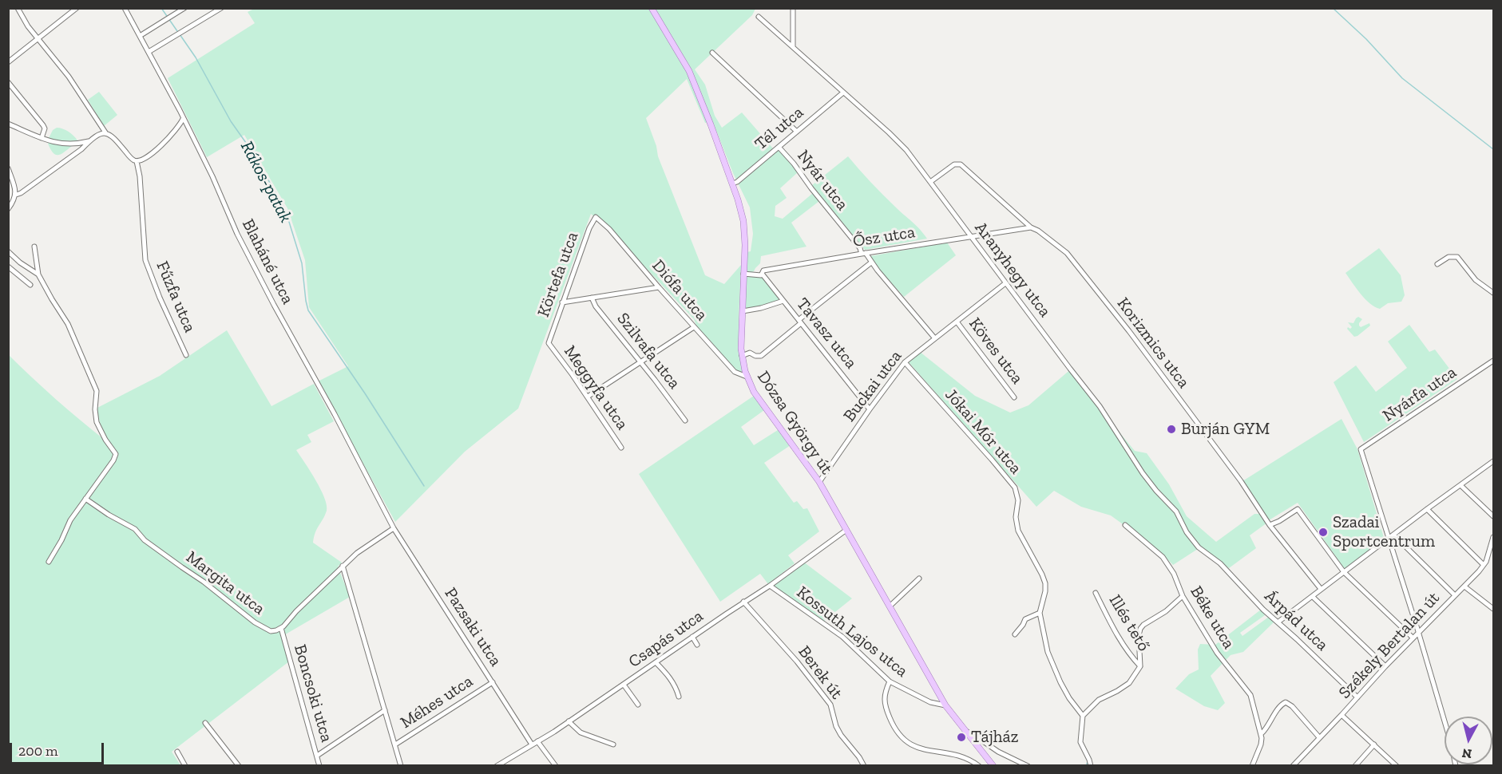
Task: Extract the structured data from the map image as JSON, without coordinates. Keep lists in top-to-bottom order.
{
  "streets": {
    "main road": ["Dózsa György út"],
    "street": [
      "Tél utca",
      "Nyár utca",
      "Ősz utca",
      "Blaháné utca",
      "Aranyhegy utca",
      "Körtefa utca",
      "Diófa utca",
      "Fűzfa utca",
      "Tavasz utca",
      "Korizmics utca",
      "Szilvafa utca",
      "Köves utca",
      "Buckai utca",
      "Meggyfa utca",
      "Nyárfa utca",
      "Jókai Mór utca",
      "Margita utca",
      "Béke utca",
      "Árpád utca",
      "Illés tető",
      "Pazsaki utca",
      "Kossuth Lajos utca",
      "Csapás utca",
      "Székely Bertalan út",
      "Berek út",
      "Boncsoki utca",
      "Méhes utca"
    ]
  },
  "crossings": [
    ["Tél utca", "Nyár utca"],
    ["Tél utca", "Aranyhegy utca"],
    ["Tél utca", "Dózsa György út"],
    ["Nyár utca", "Ősz utca"],
    ["Nyár utca", "Buckai utca"],
    ["Ősz utca", "Aranyhegy utca"],
    ["Ősz utca", "Tavasz utca"],
    ["Ősz utca", "Korizmics utca"],
    ["Ősz utca", "Dózsa György út"],
    ["Blaháné utca", "Margita utca"],
    ["Blaháné utca", "Pazsaki utca"],
    ["Aranyhegy utca", "Korizmics utca"],
    ["Aranyhegy utca", "Buckai utca"],
    ["Aranyhegy utca", "Árpád utca"],
    ["Körtefa utca", "Diófa utca"],
    ["Körtefa utca", "Meggyfa utca"],
    ["Diófa utca", "Dózsa György út"],
    ["Tavasz utca", "Buckai utca"],
    ["Köves utca", "Buckai utca"],
    ["Buckai utca", "Dózsa György út"],
    ["Buckai utca", "Jókai Mór utca"],
    ["Dózsa György út", "Kossuth Lajos utca"],
    ["Dózsa György út", "Csapás utca"],
    ["Margita utca", "Pazsaki utca"],
    ["Margita utca", "Boncsoki utca"],
    ["Béke utca", "Székely Bertalan út"],
    ["Árpád utca", "Székely Bertalan út"],
    ["Pazsaki utca", "Csapás utca"],
    ["Pazsaki utca", "Méhes utca"],
    ["Kossuth Lajos utca", "Csapás utca"],
    ["Csapás utca", "Berek út"]
  ],
  "water": ["Rákos-patak"],
  "places": ["Burján GYM", "Szadai Sportcentrum", "Tájház"],
  "scale_bar": "200 m",
  "north": "bottom"
}
